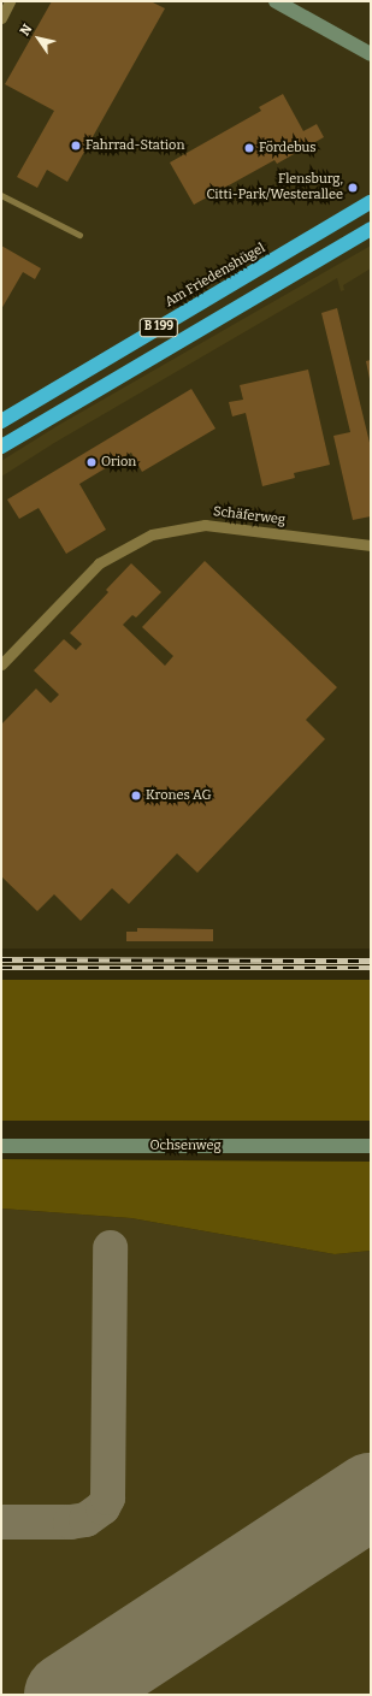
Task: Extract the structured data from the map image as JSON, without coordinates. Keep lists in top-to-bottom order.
{
  "streets": {
    "highway": ["Am Friedenshügel", "B 199"],
    "main road": ["Ochsenweg"],
    "street": ["Schäferweg"]
  },
  "places": [
    "Fahrrad-Station",
    "Fördebus",
    "Flensburg, Citti-Park/Westerallee",
    "Orion",
    "Krones AG"
  ],
  "north": "top left"
}
